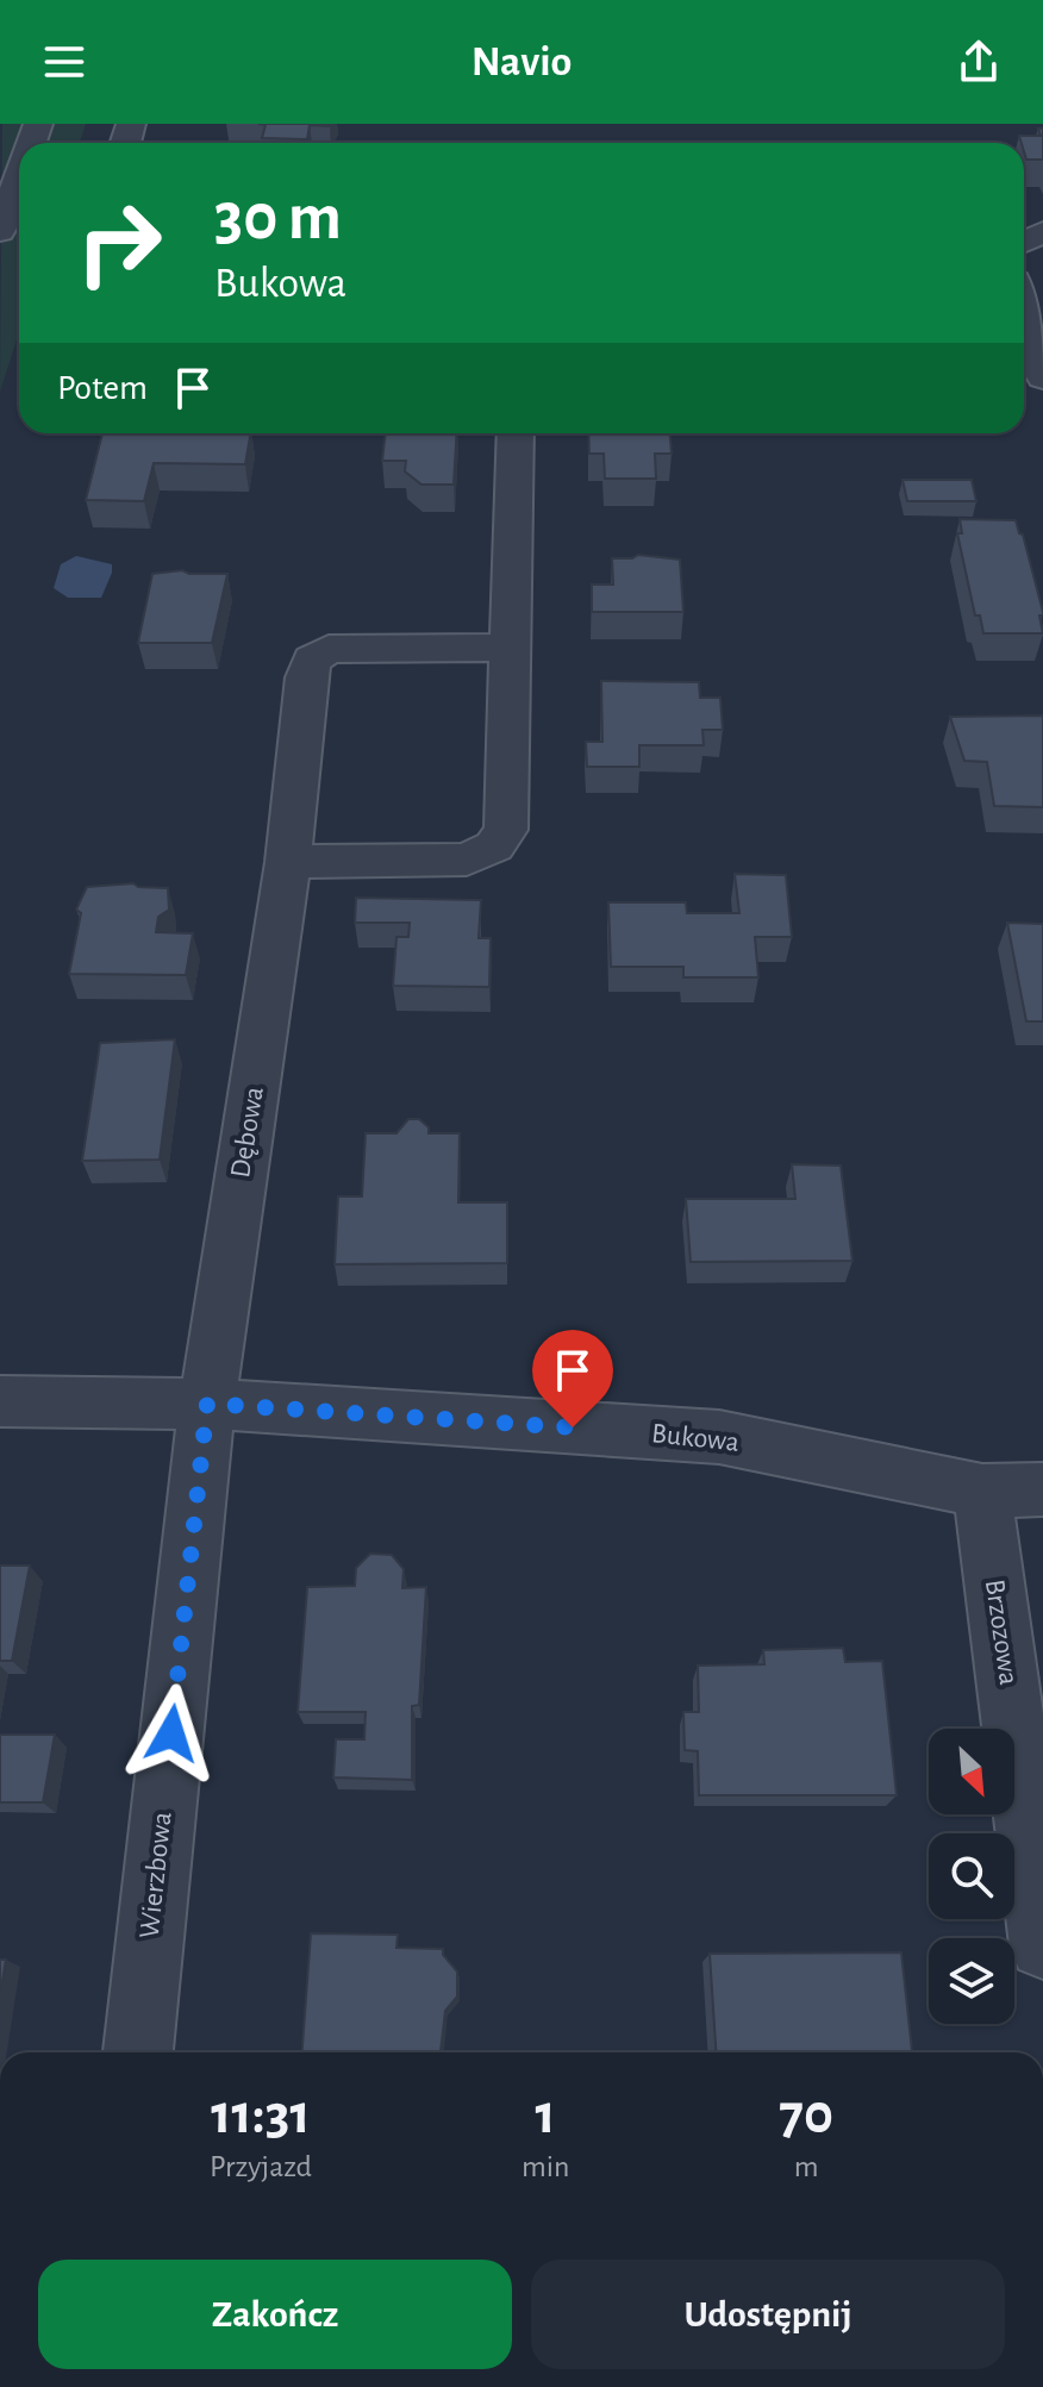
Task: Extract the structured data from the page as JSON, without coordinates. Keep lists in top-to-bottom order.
{
  "streets": {
    "street": [
      "Dębowa",
      "Bukowa",
      "Brzozowa",
      "Wierzbowa"
    ]
  },
  "crossings": [
    ["Dębowa", "Bukowa"],
    ["Dębowa", "Wierzbowa"],
    ["Bukowa", "Brzozowa"],
    ["Bukowa", "Wierzbowa"]
  ],
  "north": "bottom right",
  "page": {
    "header": "Navio",
    "turn": ["30 m", "Bukowa"],
    "then": "Potem",
    "eta": [
      "11:31",
      "Przyjazd",
      "1",
      "min",
      "70",
      "m"
    ],
    "buttons": ["Zakończ", "Udostępnij"]
  }
}
